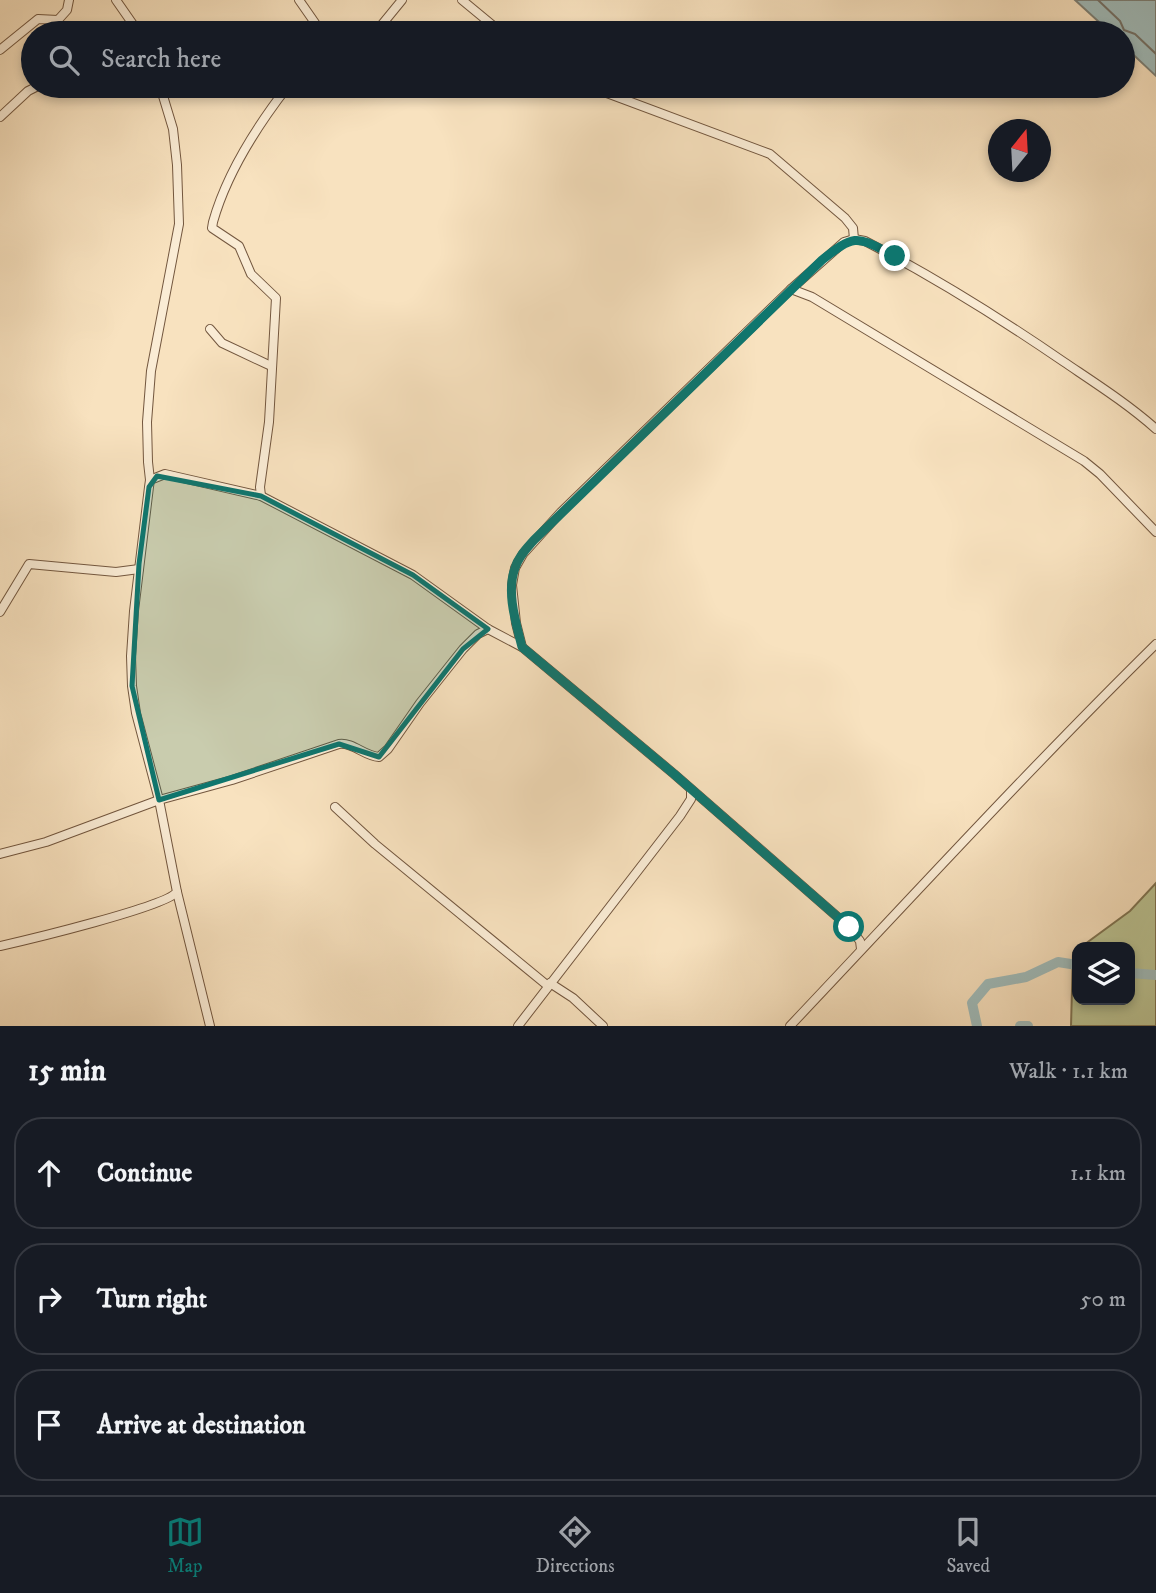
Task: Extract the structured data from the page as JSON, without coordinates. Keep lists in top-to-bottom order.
{
  "north": "top",
  "page": {
    "search": "Search here",
    "heading": ["15 min", "Walk · 1.1 km"],
    "list": [
      ["Continue", "1.1 km"],
      ["Turn right", "50 m"],
      "Arrive at destination"
    ],
    "nav": ["Map", "Directions", "Saved"]
  }
}
